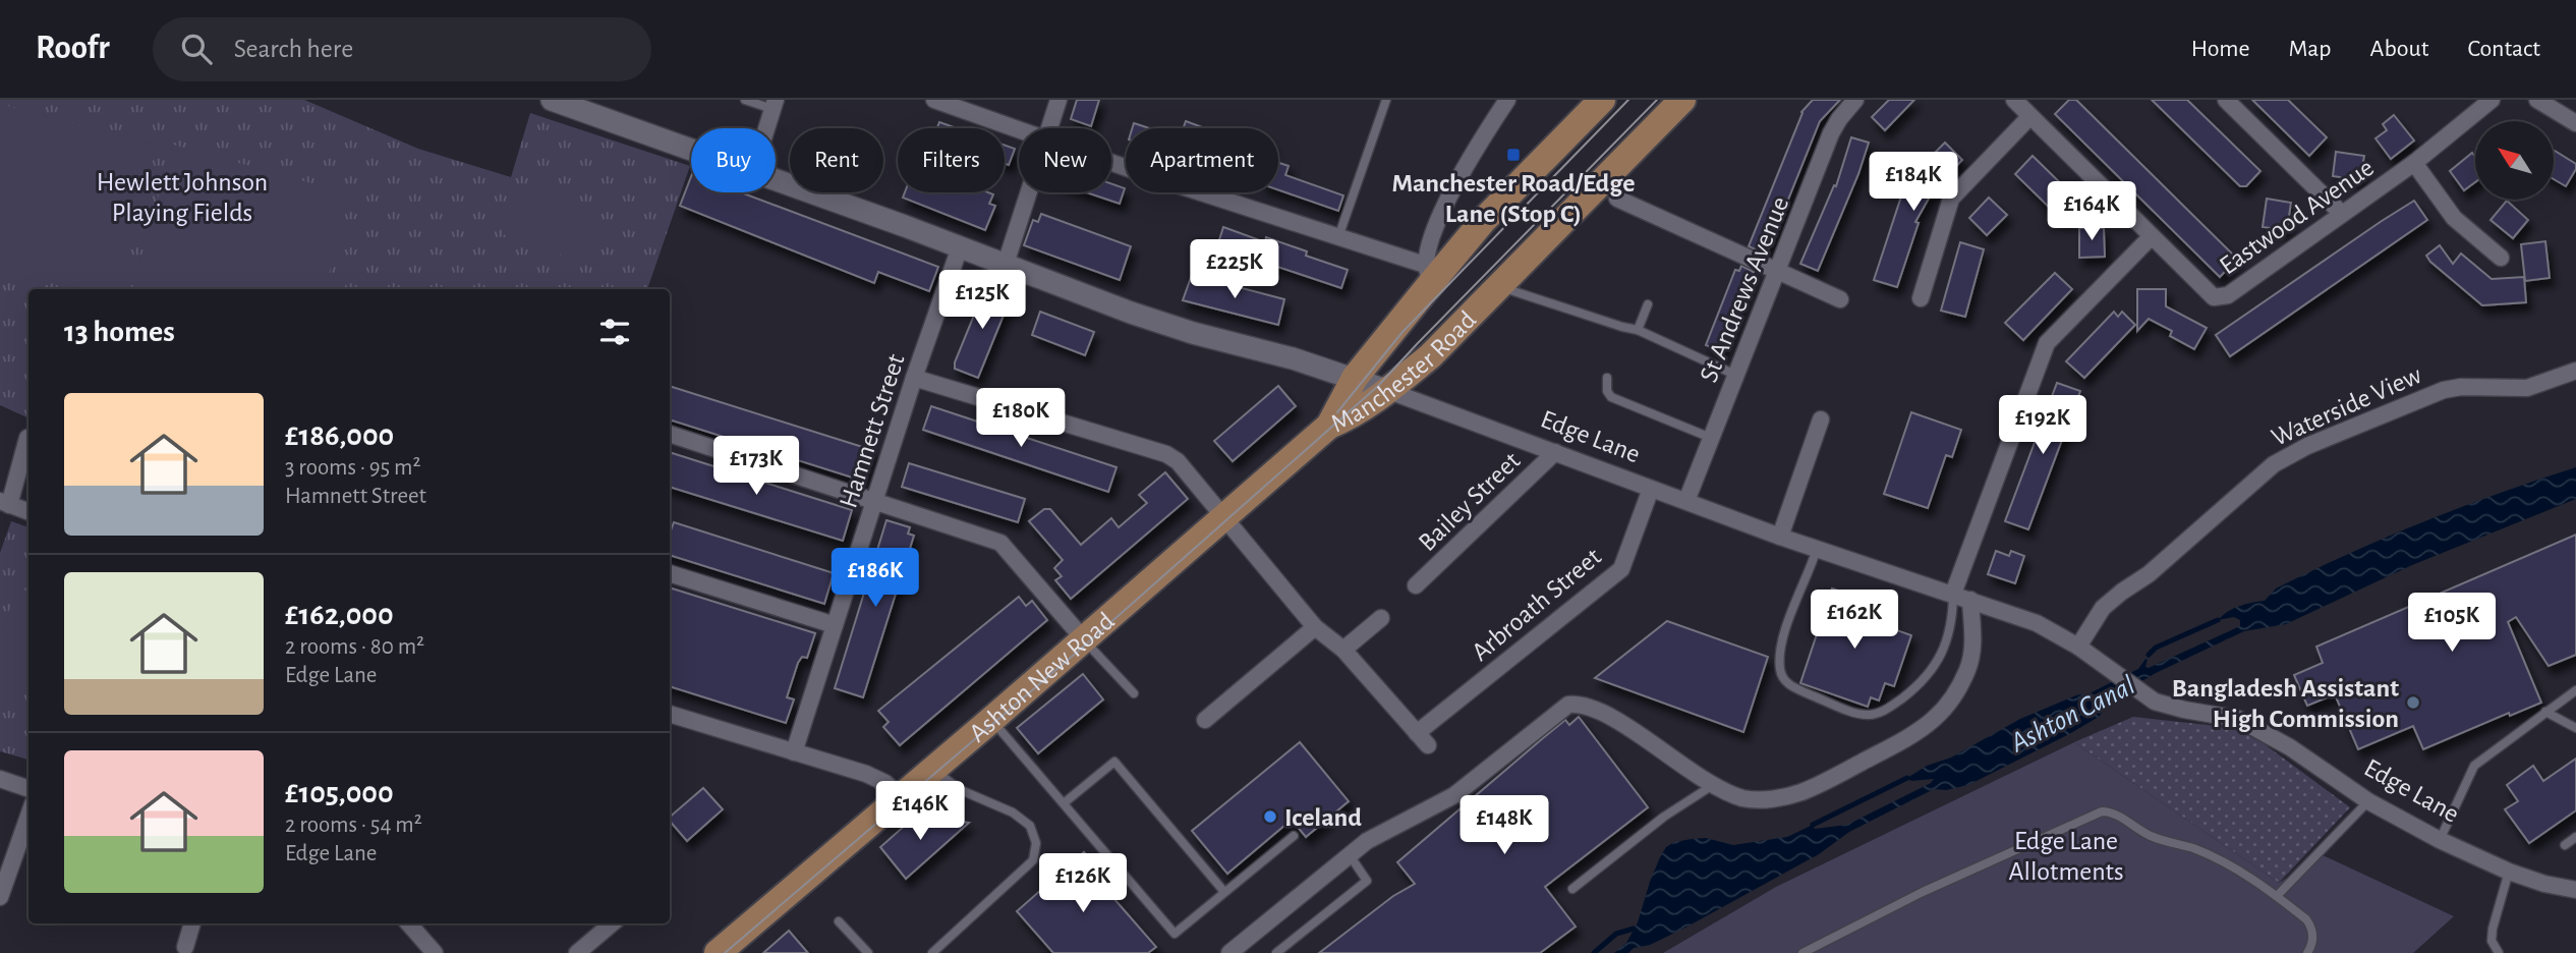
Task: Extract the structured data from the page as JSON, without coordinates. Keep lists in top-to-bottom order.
{
  "streets": {
    "main road": ["Manchester Road", "Ashton New Road"],
    "street": [
      "Eastwood Avenue",
      "St Andrews Avenue",
      "Waterside View",
      "Hamnett Street",
      "Edge Lane",
      "Bailey Street",
      "Arbroath Street"
    ]
  },
  "crossings": [
    ["St Andrews Avenue", "Edge Lane"],
    ["Manchester Road", "Edge Lane"],
    ["Manchester Road", "Ashton New Road"],
    ["Waterside View", "Edge Lane"],
    ["Hamnett Street", "Edge Lane"],
    ["Edge Lane", "Bailey Street"],
    ["Edge Lane", "Arbroath Street"]
  ],
  "water": ["Ashton Canal"],
  "parks": ["Hewlett Johnson Playing Fields", "Edge Lane Allotments"],
  "places": {
    "transit": ["Manchester Road/Edge Lane (Stop C)"],
    "other": ["Bangladesh Assistant High Commission", "Iceland"]
  },
  "north": "top left",
  "page": {
    "header": "Roofr",
    "search": "Search here",
    "nav": [
      "Home",
      "Map",
      "About",
      "Contact"
    ],
    "chip": [
      "Buy",
      "Rent",
      "Filters",
      "New",
      "Apartment"
    ],
    "price": [
      "£184K",
      "£164K",
      "£225K",
      "£125K",
      "£180K",
      "£192K",
      "£173K",
      "£186K",
      "£162K",
      "£105K",
      "£146K",
      "£148K",
      "£126K"
    ],
    "heading": "13 homes",
    "list": [
      {
        "name": "£186,000",
        "note": "3 rooms · 95 m² · Hamnett Street"
      },
      {
        "name": "£162,000",
        "note": "2 rooms · 80 m² · Edge Lane"
      },
      {
        "name": "£105,000",
        "note": "2 rooms · 54 m² · Edge Lane"
      }
    ]
  }
}
